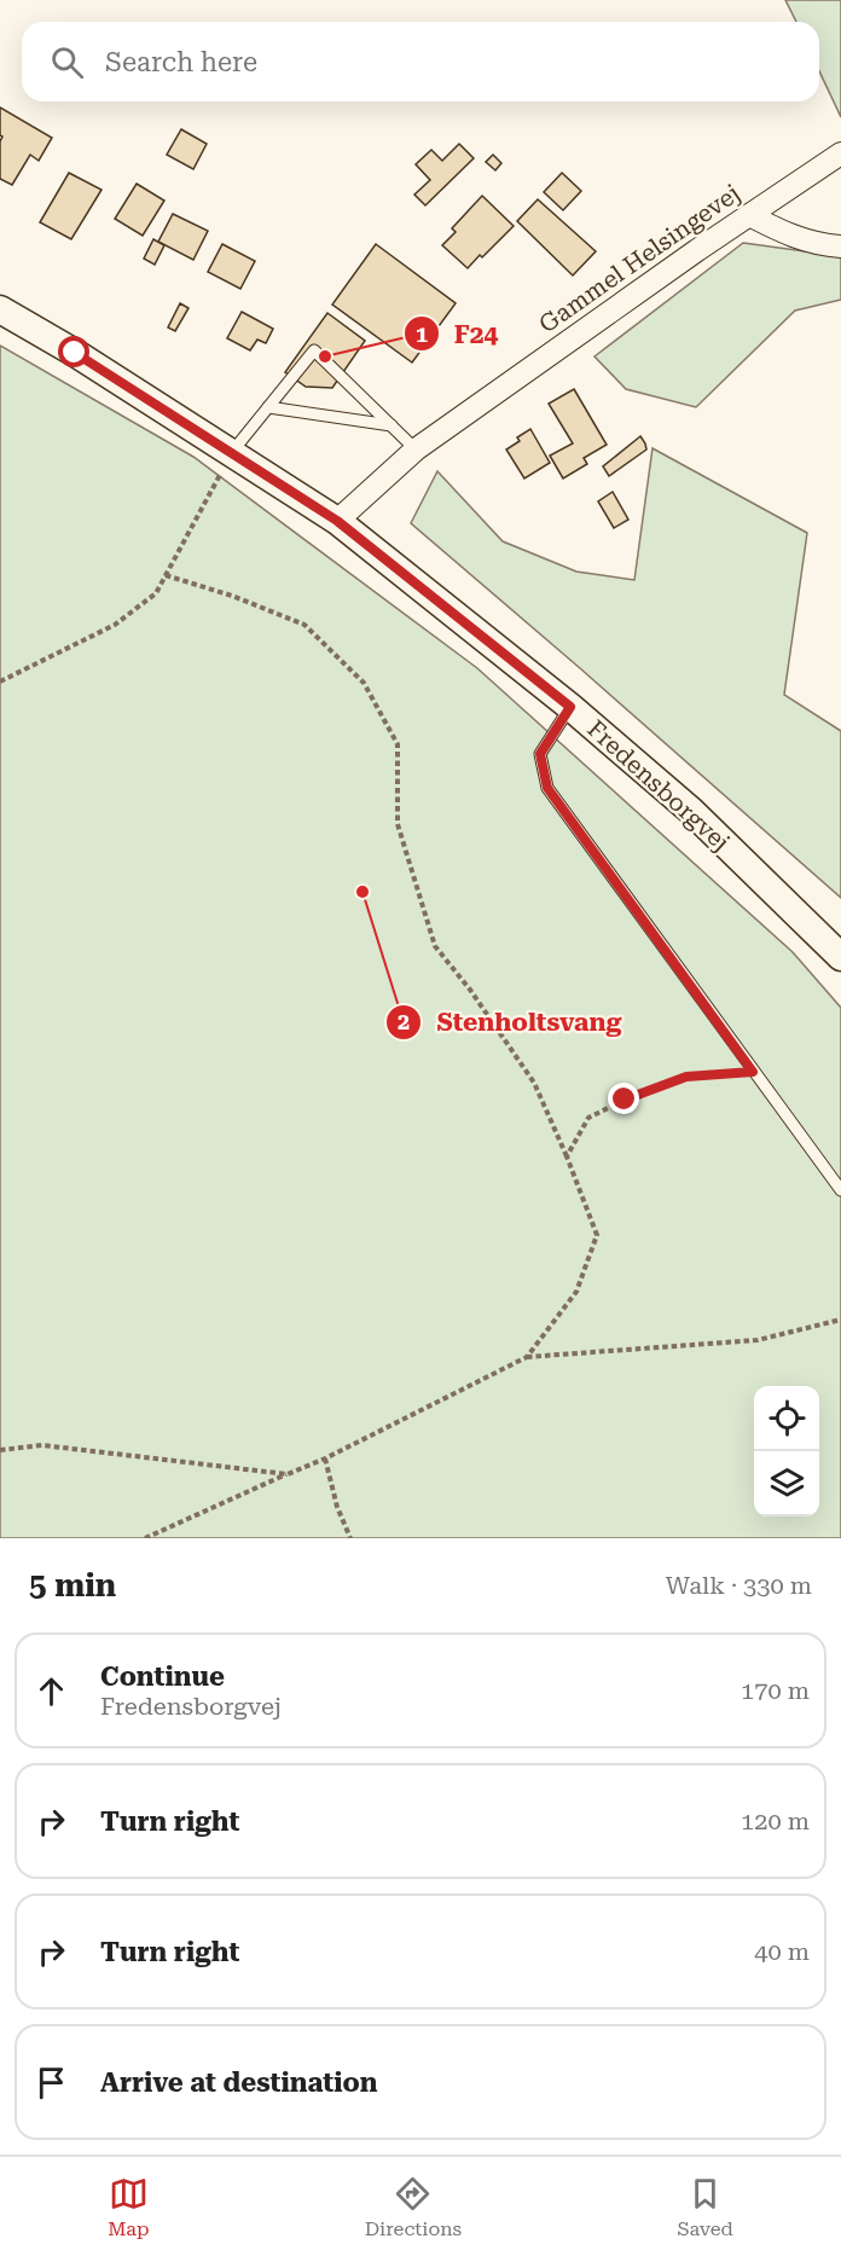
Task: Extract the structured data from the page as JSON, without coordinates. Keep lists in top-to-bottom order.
{
  "streets": {
    "street": ["Gammel Helsingevej", "Fredensborgvej"]
  },
  "crossings": [
    ["Gammel Helsingevej", "Fredensborgvej"]
  ],
  "places": ["F24", "Stenholtsvang"],
  "page": {
    "search": "Search here",
    "heading": ["5 min", "Walk · 330 m"],
    "list": [
      ["Continue", "Fredensborgvej", "170 m"],
      ["Turn right", "120 m"],
      ["Turn right", "40 m"],
      "Arrive at destination"
    ],
    "nav": ["Map", "Directions", "Saved"]
  }
}
